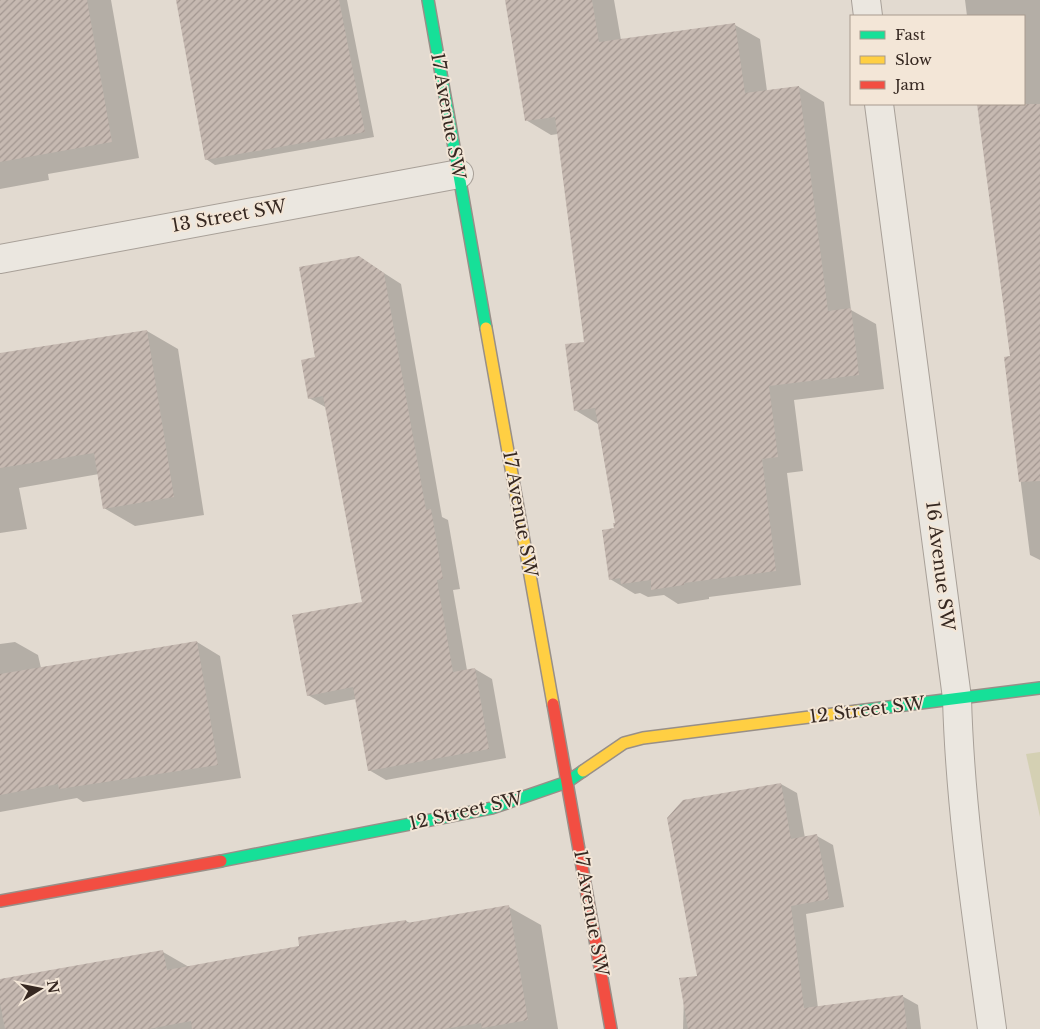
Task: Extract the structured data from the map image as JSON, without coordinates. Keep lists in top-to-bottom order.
{
  "streets": {
    "street": [
      "17 Avenue SW",
      "13 Street SW",
      "16 Avenue SW",
      "12 Street SW"
    ]
  },
  "crossings": [
    ["17 Avenue SW", "13 Street SW"],
    ["17 Avenue SW", "12 Street SW"],
    ["16 Avenue SW", "12 Street SW"]
  ],
  "legend": ["Fast", "Slow", "Jam"],
  "north": "right"
}
